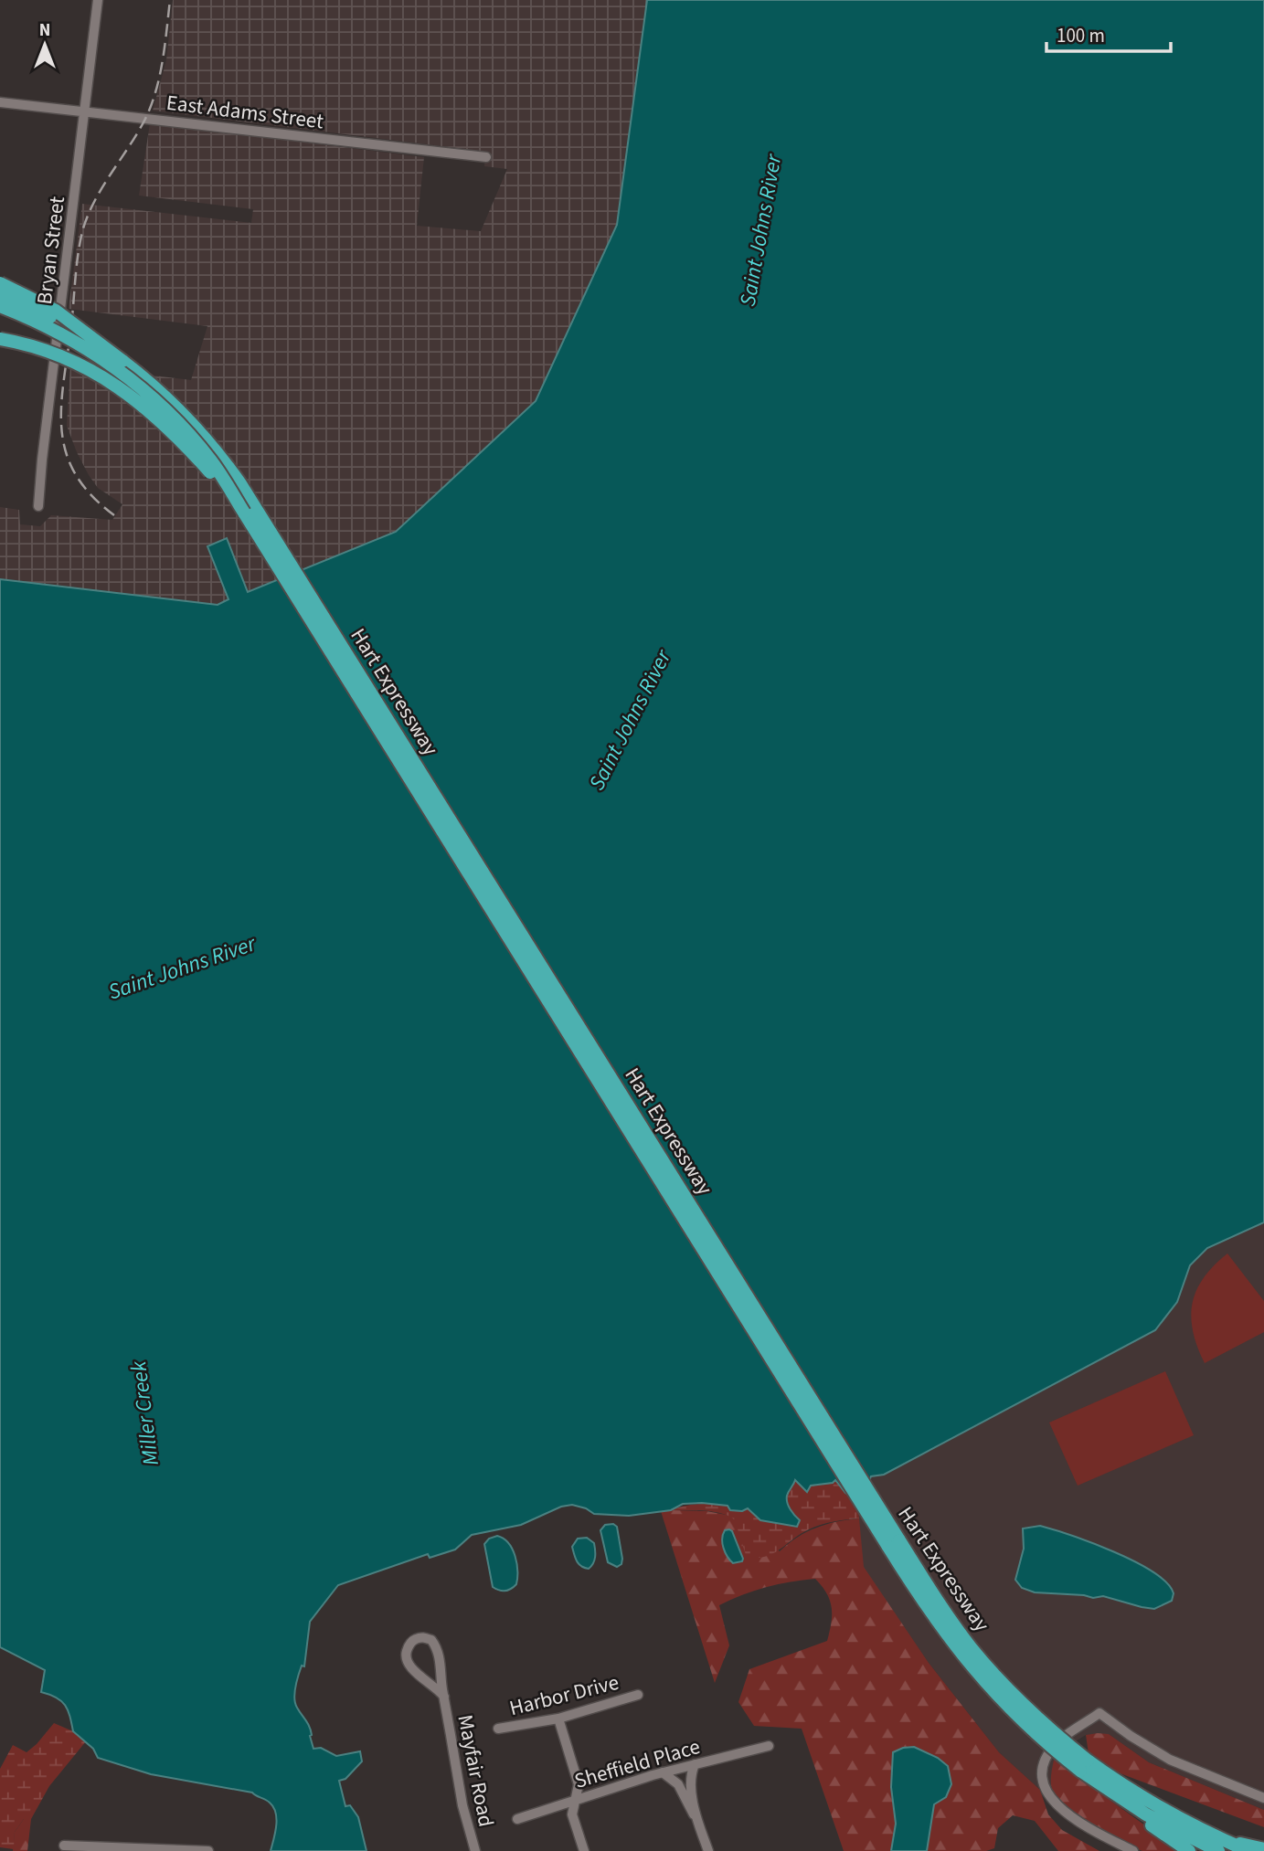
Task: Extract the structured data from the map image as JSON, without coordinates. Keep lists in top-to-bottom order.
{
  "streets": {
    "highway": ["Hart Expressway"],
    "street": [
      "East Adams Street",
      "Bryan Street",
      "Harbor Drive",
      "Sheffield Place",
      "Mayfair Road"
    ]
  },
  "crossings": [
    ["East Adams Street", "Bryan Street"]
  ],
  "water": ["Saint Johns River", "Miller Creek"],
  "scale_bar": "100 m",
  "north": "top"
}
